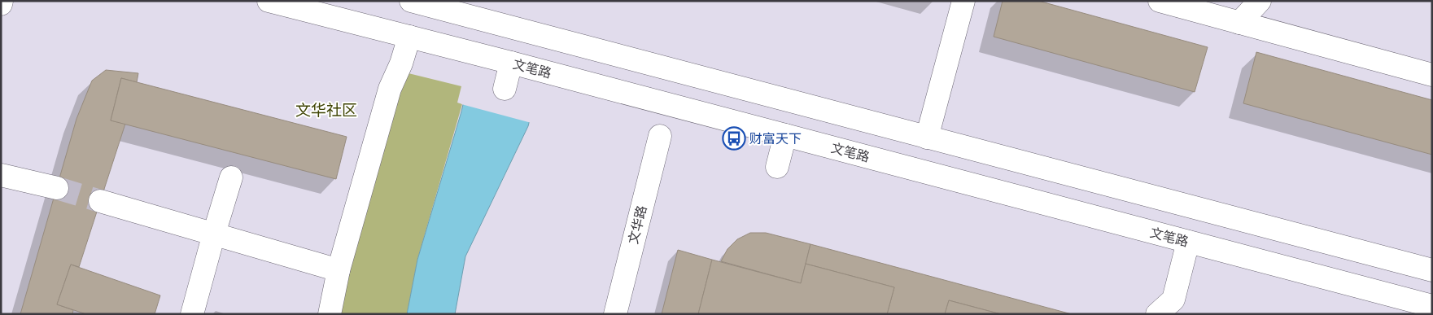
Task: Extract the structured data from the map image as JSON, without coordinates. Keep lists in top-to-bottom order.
{
  "streets": {
    "main road": ["文笔路", "文华路"]
  },
  "districts": ["文华社区"],
  "places": {
    "bus stop": ["财富天下"]
  }
}
